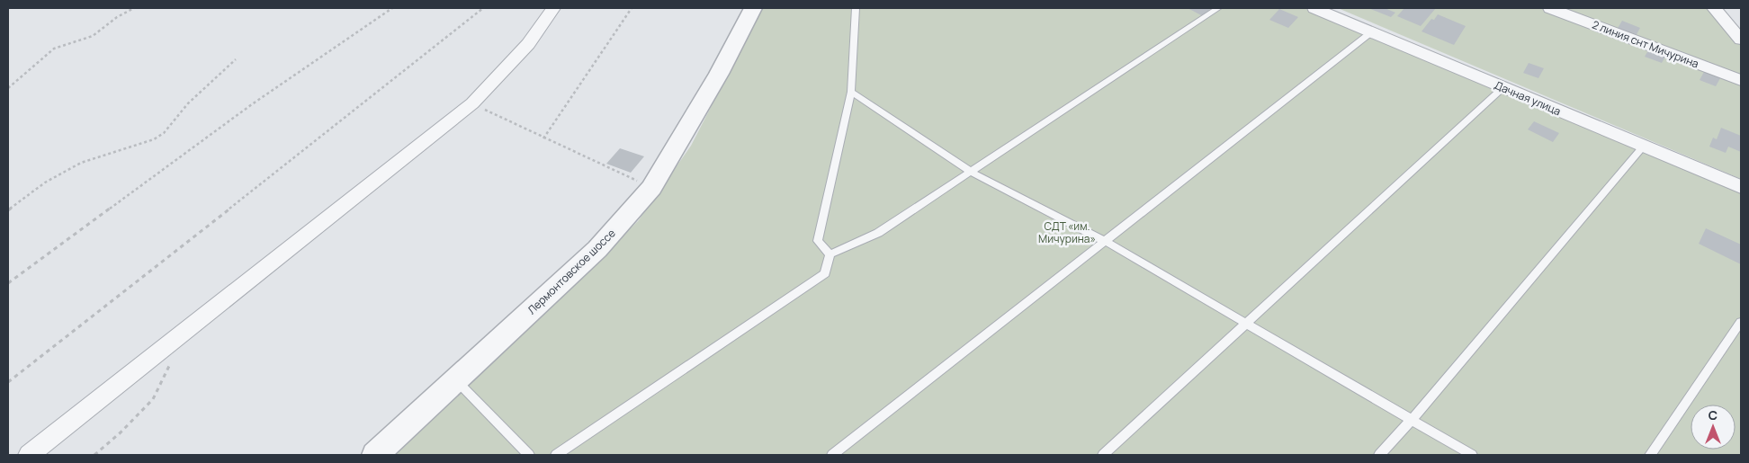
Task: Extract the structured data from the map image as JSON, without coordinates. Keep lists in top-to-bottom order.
{
  "streets": {
    "street": ["2 линия снт Мичурина", "Дачная улица", "Лермонтовское шоссе"]
  },
  "parks": ["СДТ «им. Мичурина»"],
  "north": "top"
}
